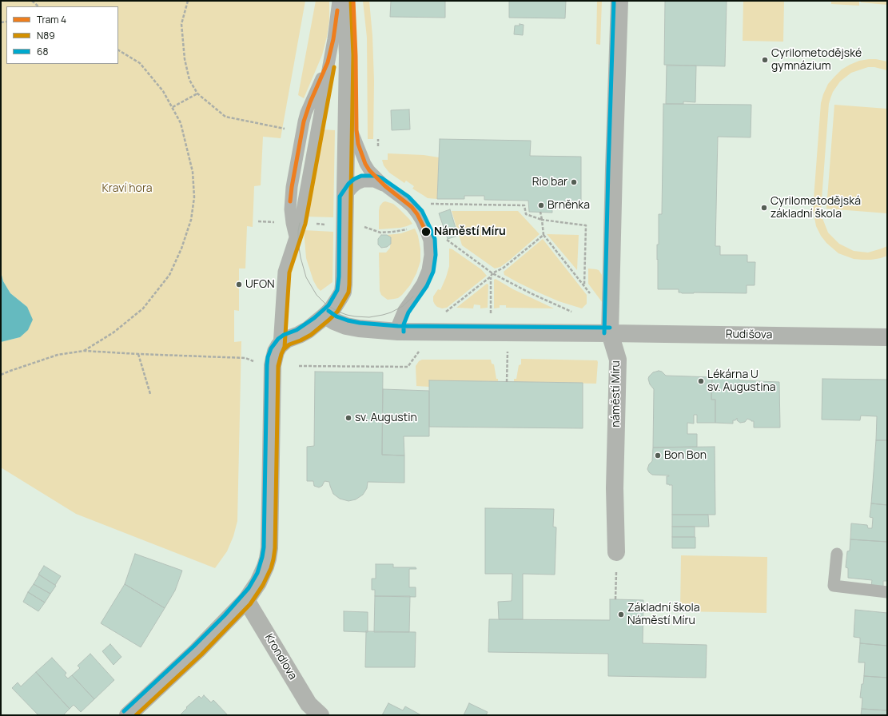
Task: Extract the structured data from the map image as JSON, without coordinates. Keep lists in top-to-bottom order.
{
  "streets": {
    "street": ["Rudišova", "náměstí Míru", "Krondlova"]
  },
  "crossings": [
    ["Rudišova", "náměstí Míru"]
  ],
  "parks": ["Kraví hora"],
  "places": [
    "Cyrilometodějské gymnázium",
    "Rio bar",
    "Brněnka",
    "Cyrilometodějská základní škola",
    "Náměstí Míru",
    "UFON",
    "Lékárna U sv. Augustina",
    "sv. Augustin",
    "Bon Bon",
    "Základní škola Náměstí Míru"
  ],
  "lines": ["tram line 4", "transit line N89", "transit line 68"],
  "legend": ["Tram 4", "N89", "68"]
}
